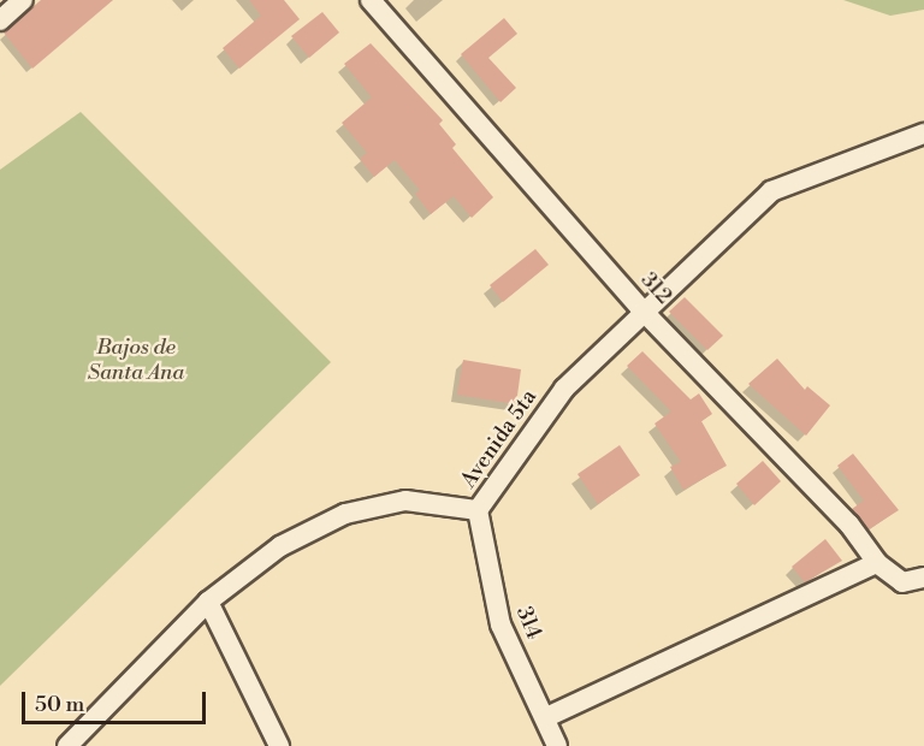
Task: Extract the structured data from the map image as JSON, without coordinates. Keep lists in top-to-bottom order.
{
  "streets": {
    "street": ["312", "Avenida 5ta", "314"]
  },
  "crossings": [
    ["312", "Avenida 5ta"],
    ["Avenida 5ta", "314"]
  ],
  "parks": ["Bajos de Santa Ana"],
  "scale_bar": "50 m"
}
